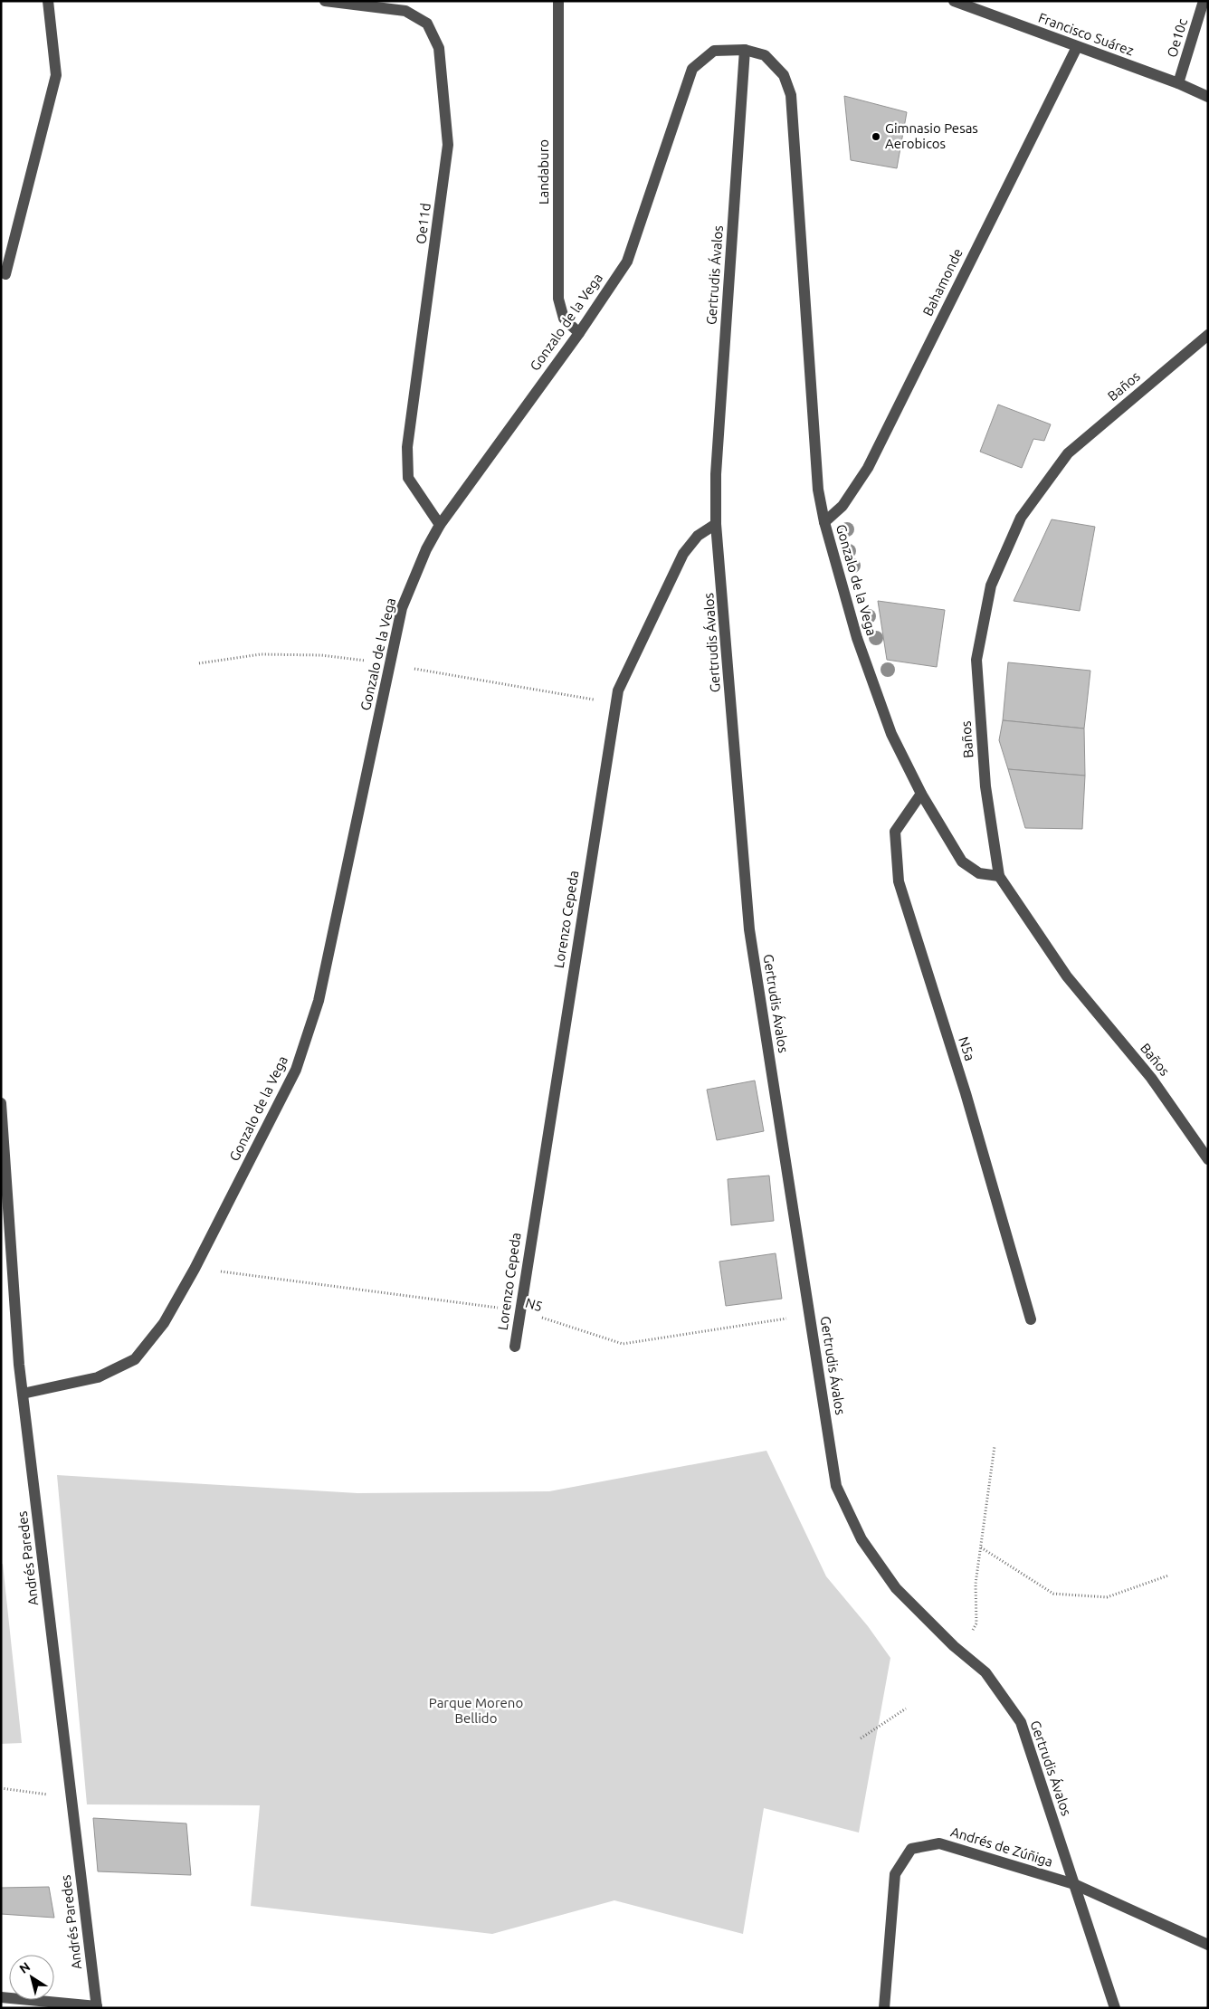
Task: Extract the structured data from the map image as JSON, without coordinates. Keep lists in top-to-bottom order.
{
  "streets": {
    "street": [
      "Francisco Suárez",
      "Oe10c",
      "Landaburo",
      "Oe11d",
      "Gertrudis Ávalos",
      "Bahamonde",
      "Gonzalo de la Vega",
      "Baños",
      "Lorenzo Cepeda",
      "N5a",
      "Andrés Paredes",
      "Andrés de Zúñiga"
    ],
    "path": ["N5"]
  },
  "crossings": [
    ["Francisco Suárez", "Oe10c"],
    ["Francisco Suárez", "Bahamonde"],
    ["Landaburo", "Gonzalo de la Vega"],
    ["Oe11d", "Gonzalo de la Vega"],
    ["Gertrudis Ávalos", "Gonzalo de la Vega"],
    ["Gertrudis Ávalos", "Lorenzo Cepeda"],
    ["Gertrudis Ávalos", "N5"],
    ["Gertrudis Ávalos", "Andrés de Zúñiga"],
    ["Bahamonde", "Gonzalo de la Vega"],
    ["Gonzalo de la Vega", "Baños"],
    ["Gonzalo de la Vega", "N5a"],
    ["Gonzalo de la Vega", "N5"],
    ["Gonzalo de la Vega", "Andrés Paredes"],
    ["Lorenzo Cepeda", "N5"]
  ],
  "parks": ["Parque Moreno Bellido"],
  "places": ["Gimnasio Pesas Aerobicos"],
  "north": "top left"
}
